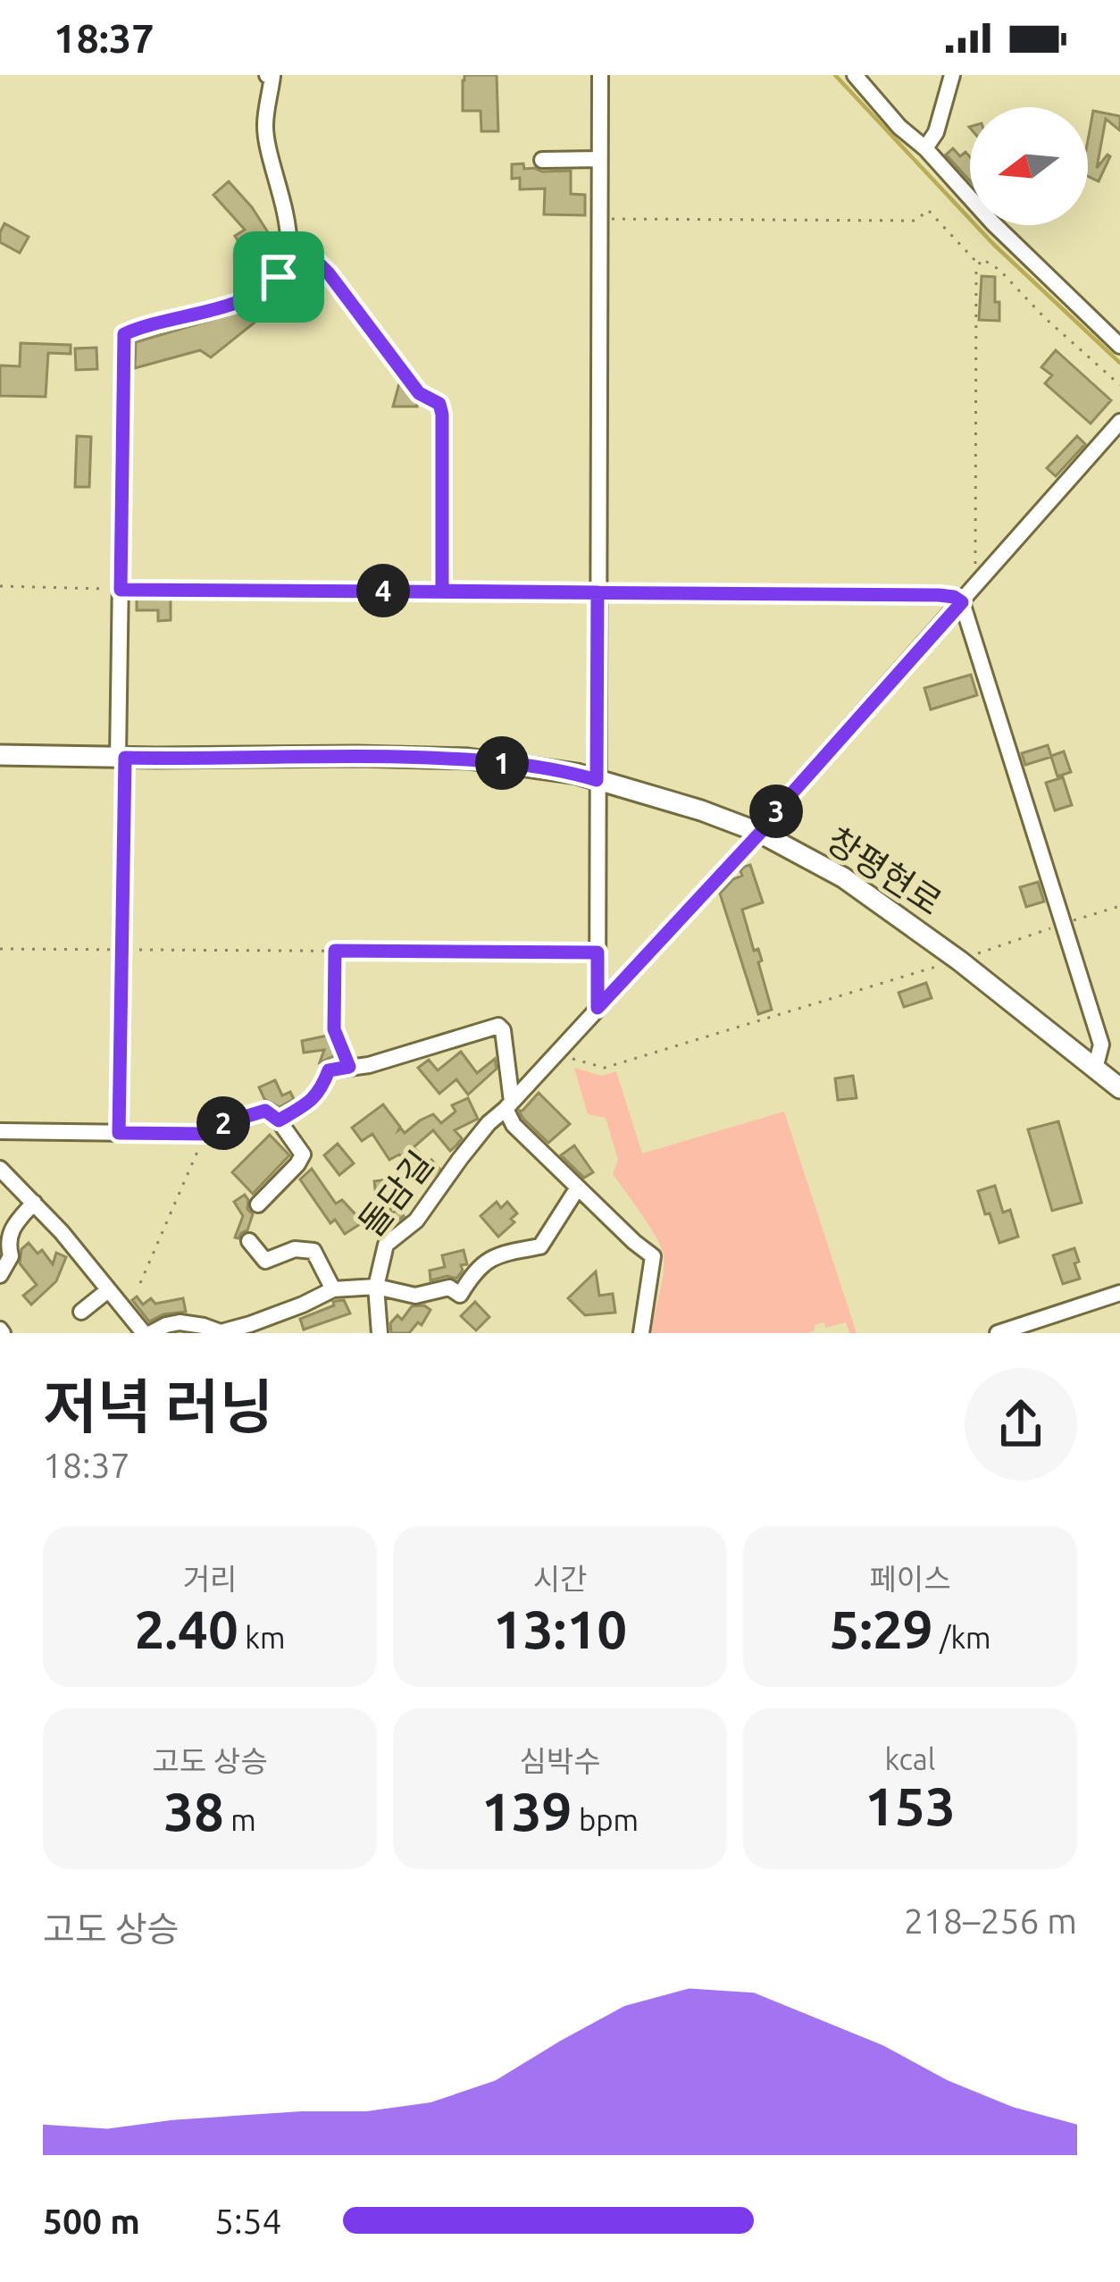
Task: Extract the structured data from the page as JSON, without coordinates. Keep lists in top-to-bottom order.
{
  "streets": {
    "main road": ["창평현로"],
    "street": ["돌담길"]
  },
  "crossings": [
    ["창평현로", "돌담길"]
  ],
  "north": "left",
  "page": {
    "status": "18:37",
    "pins": [
      "4",
      "1",
      "3",
      "2"
    ],
    "heading": ["저녁 러닝", "18:37"],
    "stats": [
      ["거리", "2.40 km"],
      ["시간", "13:10"],
      ["페이스", "5:29 /km"],
      ["고도 상승", "38 m"],
      ["심박수", "139 bpm"],
      ["kcal", "153"]
    ],
    "chart": ["고도 상승", "218–256 m"],
    "list": [
      {
        "name": "500 m",
        "note": "5:54"
      }
    ]
  }
}
